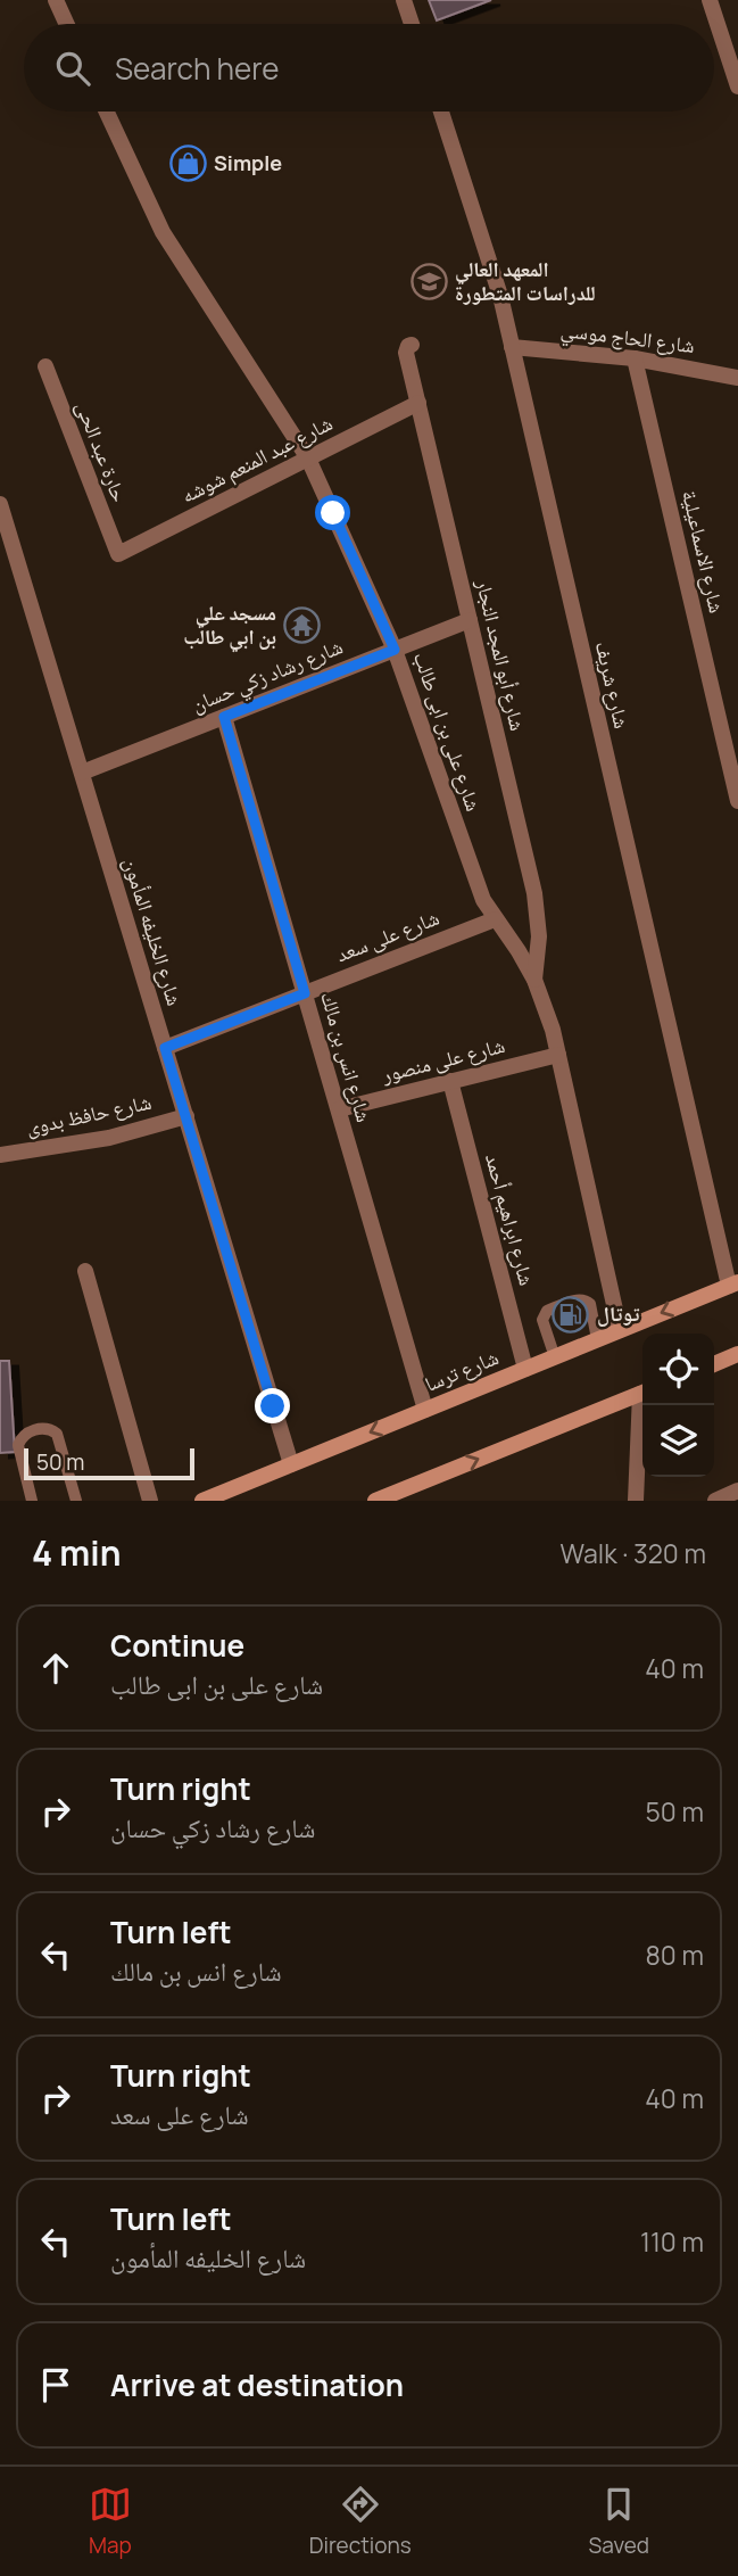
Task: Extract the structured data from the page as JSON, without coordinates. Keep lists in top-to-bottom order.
{
  "streets": {
    "main road": ["شارع ترسا"],
    "street": [
      "شارع الحاج موسي",
      "حارة عبد الحى",
      "شارع عبد المنعم شوشه",
      "شارع الاسماعيلية",
      "شارع أبو المجد النجار",
      "شارع رشاد زكي حسان",
      "شارع شريف",
      "شارع على بن ابى طالب",
      "شارع الخليفه المأمون",
      "شارع على سعد",
      "شارع انس بن مالك",
      "شارع على منصور",
      "شارع حافظ بدوى",
      "شارع ابراهيم أحمد"
    ]
  },
  "crossings": [
    ["شارع الحاج موسي", "شارع الاسماعيلية"],
    ["شارع الحاج موسي", "شارع شريف"],
    ["حارة عبد الحى", "شارع عبد المنعم شوشه"],
    ["شارع عبد المنعم شوشه", "شارع أبو المجد النجار"],
    ["شارع عبد المنعم شوشه", "شارع على بن ابى طالب"],
    ["شارع أبو المجد النجار", "شارع رشاد زكي حسان"],
    ["شارع أبو المجد النجار", "شارع على بن ابى طالب"],
    ["شارع رشاد زكي حسان", "شارع على بن ابى طالب"],
    ["شارع رشاد زكي حسان", "شارع الخليفه المأمون"],
    ["شارع رشاد زكي حسان", "شارع انس بن مالك"],
    ["شارع شريف", "شارع ترسا"],
    ["شارع على بن ابى طالب", "شارع على سعد"],
    ["شارع على بن ابى طالب", "شارع على منصور"],
    ["شارع على بن ابى طالب", "شارع ترسا"],
    ["شارع الخليفه المأمون", "شارع على سعد"],
    ["شارع الخليفه المأمون", "شارع حافظ بدوى"],
    ["شارع الخليفه المأمون", "شارع ترسا"],
    ["شارع على سعد", "شارع انس بن مالك"],
    ["شارع انس بن مالك", "شارع على منصور"],
    ["شارع انس بن مالك", "شارع ترسا"],
    ["شارع على منصور", "شارع ابراهيم أحمد"],
    ["شارع ابراهيم أحمد", "شارع ترسا"]
  ],
  "places": {
    "shop": ["Simple"],
    "school or university": ["المعهد العالي للدراسات المتطورة"],
    "temple": ["مسجد علي بن ابي طالب"],
    "fuel station": ["توتال"]
  },
  "scale_bar": "50 m",
  "page": {
    "search": "Search here",
    "scale": "50 m",
    "heading": ["4 min", "Walk · 320 m"],
    "list": [
      ["Continue", "شارع على بن ابى طالب", "40 m"],
      ["Turn right", "شارع رشاد زكي حسان", "50 m"],
      ["Turn left", "شارع انس بن مالك", "80 m"],
      ["Turn right", "شارع على سعد", "40 m"],
      ["Turn left", "شارع الخليفه المأمون", "110 m"],
      "Arrive at destination"
    ],
    "nav": ["Map", "Directions", "Saved"]
  }
}
